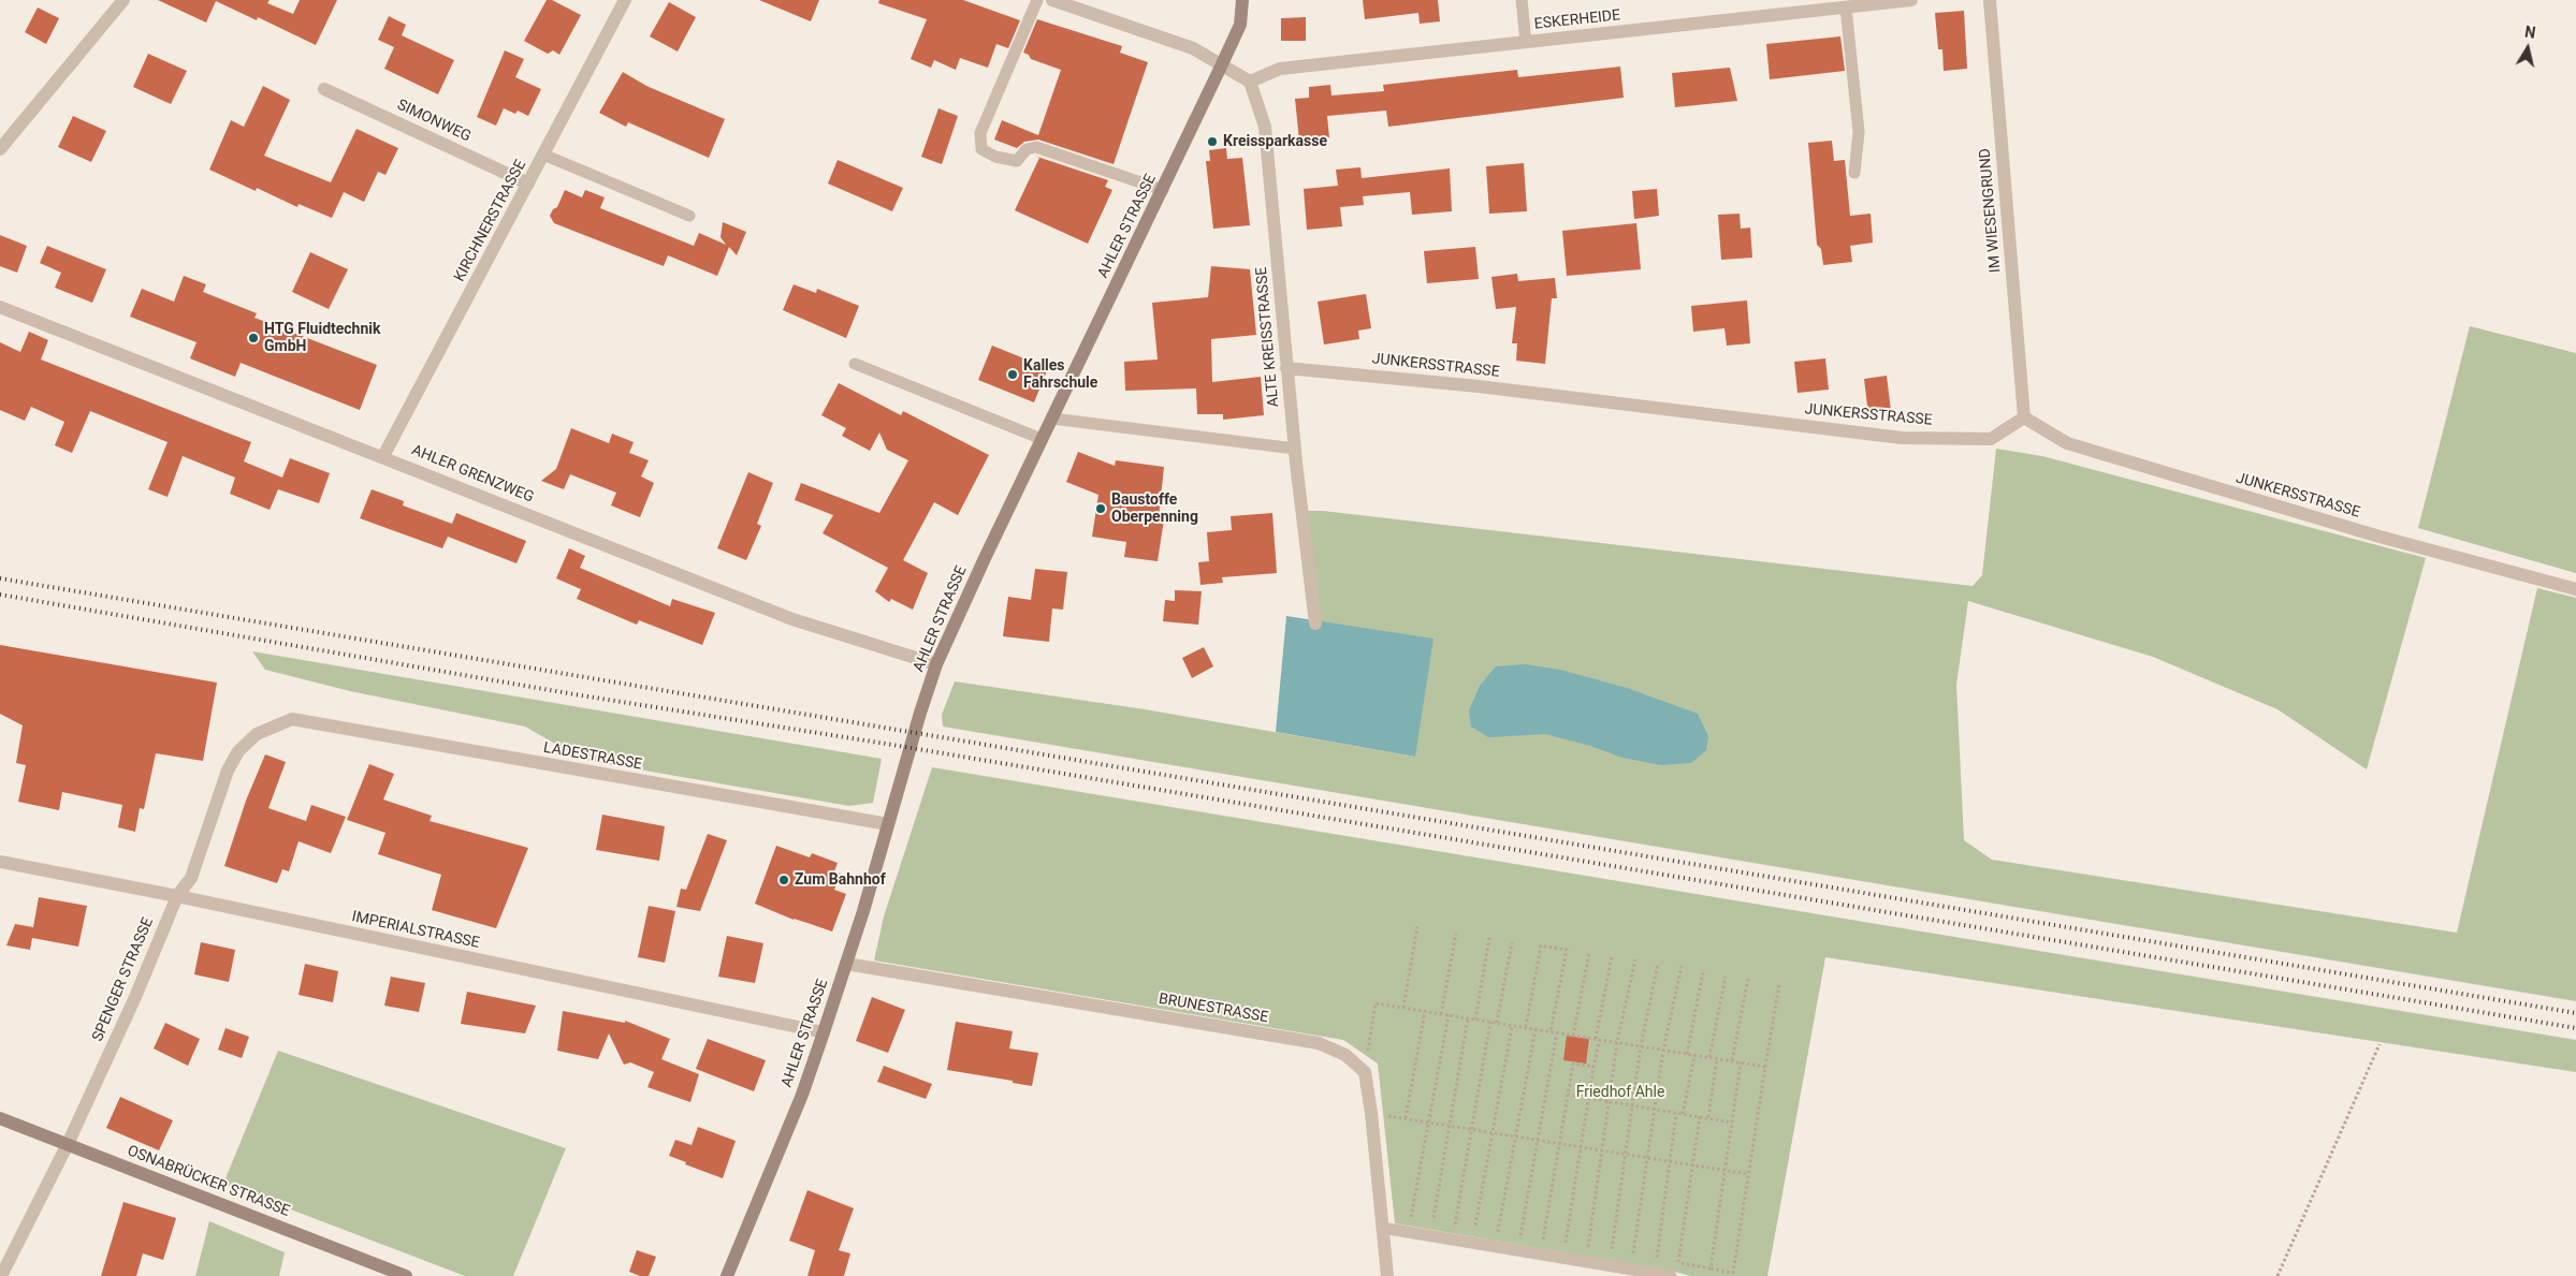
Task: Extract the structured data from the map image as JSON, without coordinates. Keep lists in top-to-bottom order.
{
  "streets": {
    "main road": ["AHLER STRASSE", "OSNABRÜCKER STRASSE"],
    "street": [
      "ESKERHEIDE",
      "SIMONWEG",
      "IM WIESENGRUND",
      "KIRCHNERSTRASSE",
      "ALTE KREISSTRASSE",
      "JUNKERSSTRASSE",
      "AHLER GRENZWEG",
      "LADESTRASSE",
      "IMPERIALSTRASSE",
      "SPENGER STRASSE",
      "BRUNESTRASSE"
    ]
  },
  "crossings": [
    ["ESKERHEIDE", "ALTE KREISSTRASSE"],
    ["SIMONWEG", "KIRCHNERSTRASSE"],
    ["IM WIESENGRUND", "JUNKERSSTRASSE"],
    ["KIRCHNERSTRASSE", "AHLER GRENZWEG"],
    ["AHLER STRASSE", "AHLER GRENZWEG"],
    ["AHLER STRASSE", "LADESTRASSE"],
    ["AHLER STRASSE", "IMPERIALSTRASSE"],
    ["AHLER STRASSE", "BRUNESTRASSE"],
    ["ALTE KREISSTRASSE", "JUNKERSSTRASSE"],
    ["LADESTRASSE", "SPENGER STRASSE"],
    ["IMPERIALSTRASSE", "SPENGER STRASSE"],
    ["SPENGER STRASSE", "OSNABRÜCKER STRASSE"]
  ],
  "parks": ["Friedhof Ahle"],
  "places": [
    "Kreissparkasse",
    "HTG Fluidtechnik GmbH",
    "Kalles Fahrschule",
    "Baustoffe Oberpenning",
    "Zum Bahnhof"
  ],
  "north": "top"
}
